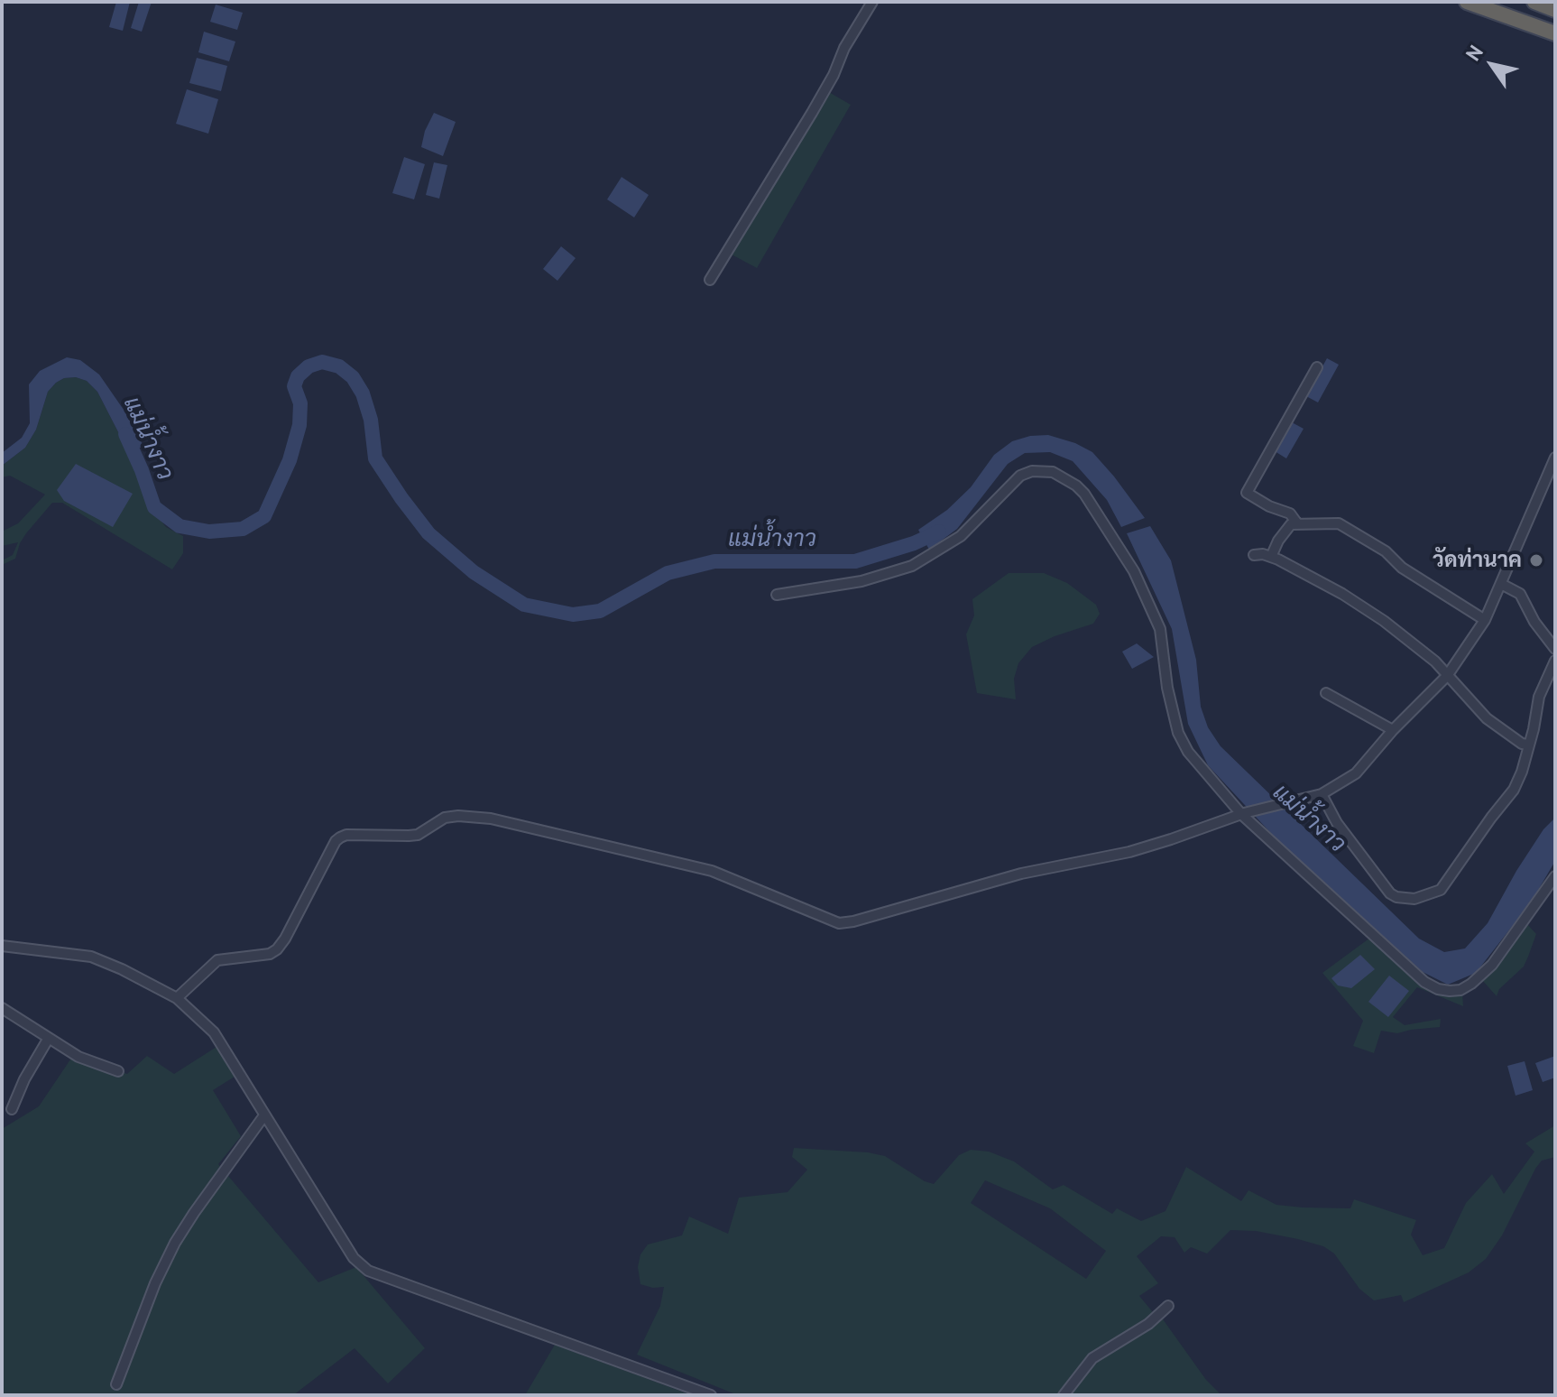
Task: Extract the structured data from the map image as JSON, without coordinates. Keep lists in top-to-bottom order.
{
  "water": ["แม่น้ำงาว"],
  "places": ["วัดท่านาค"],
  "north": "top left"
}
